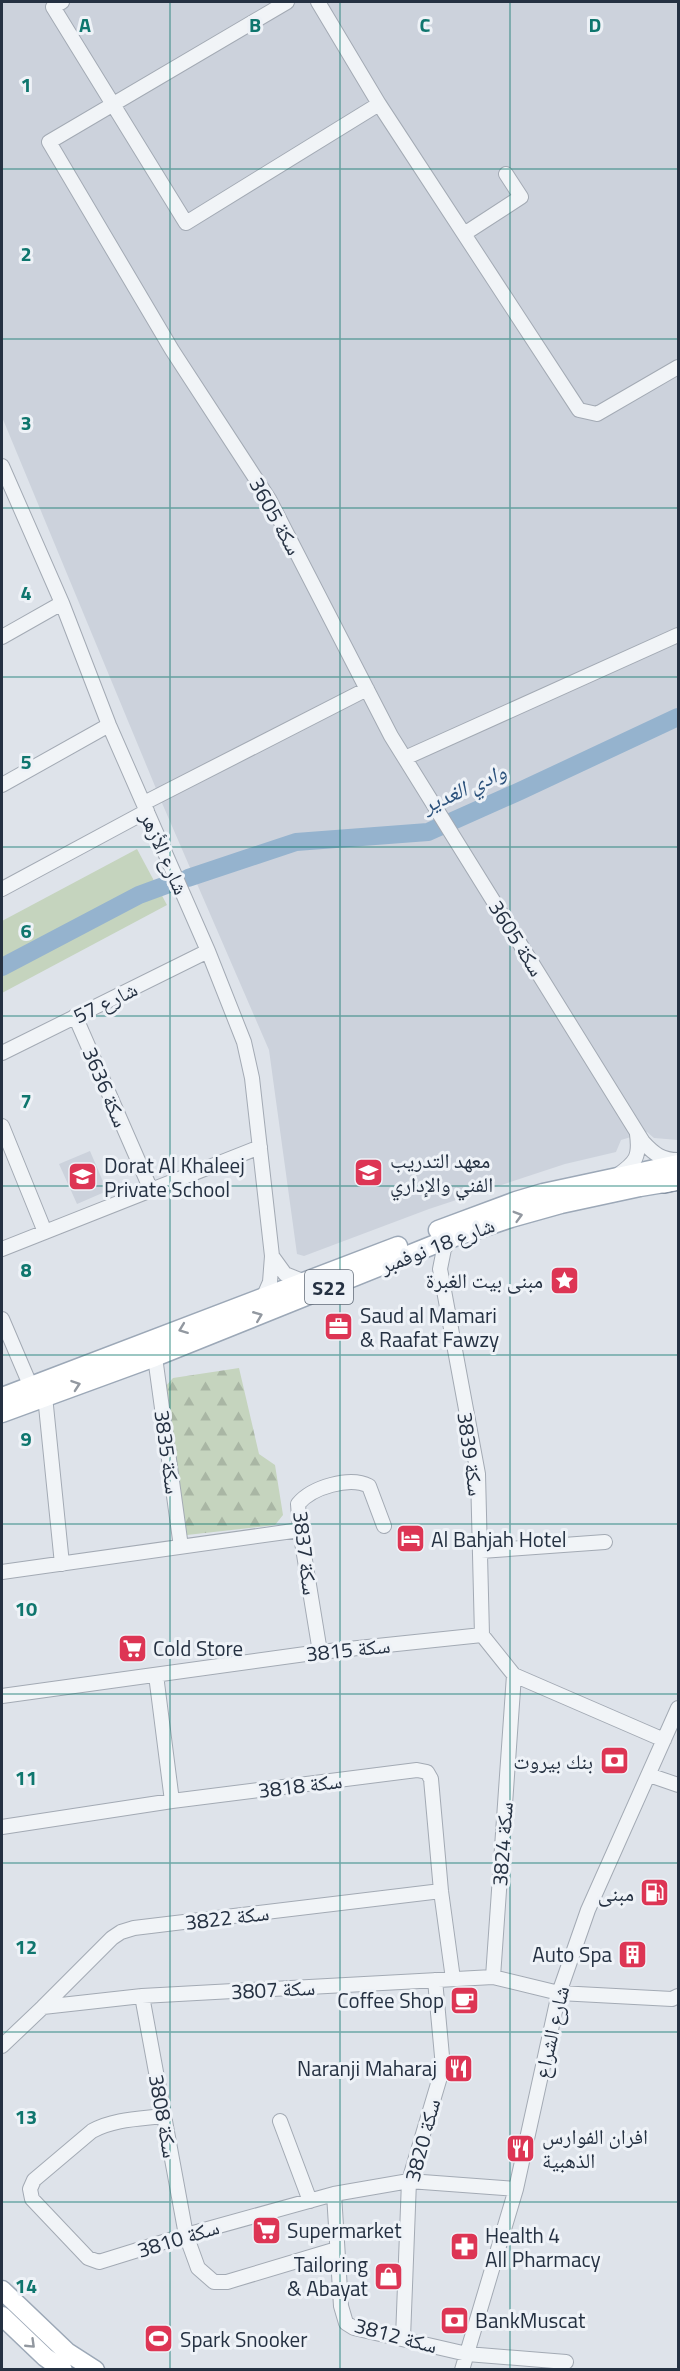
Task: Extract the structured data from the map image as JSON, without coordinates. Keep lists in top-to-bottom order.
{
  "streets": {
    "main road": ["شارع 18 نوفمبر", "S22"],
    "street": [
      "سكة 3605",
      "شارع الأزهر",
      "شارع 57",
      "سكة 3636",
      "سكة 3835",
      "سكة 3839",
      "سكة 3837",
      "سكة 3815",
      "سكة 3818",
      "سكة 3824",
      "سكة 3822",
      "سكة 3807",
      "شارع الشراع",
      "سكة 3808",
      "سكة 3820",
      "سكة 3810",
      "سكة 3812"
    ]
  },
  "crossings": [
    ["سكة 3605", "شارع 18 نوفمبر"],
    ["شارع الأزهر", "شارع 57"],
    ["شارع الأزهر", "شارع 18 نوفمبر"],
    ["شارع 57", "سكة 3636"],
    ["شارع 18 نوفمبر", "سكة 3835"],
    ["شارع 18 نوفمبر", "سكة 3839"],
    ["سكة 3839", "سكة 3815"],
    ["سكة 3837", "سكة 3815"],
    ["سكة 3818", "سكة 3822"],
    ["سكة 3824", "سكة 3807"],
    ["سكة 3822", "سكة 3807"],
    ["سكة 3807", "شارع الشراع"],
    ["سكة 3807", "سكة 3808"],
    ["سكة 3807", "سكة 3820"],
    ["شارع الشراع", "سكة 3810"],
    ["شارع الشراع", "سكة 3812"],
    ["سكة 3808", "سكة 3810"],
    ["سكة 3808", "سكة 3812"],
    ["سكة 3820", "سكة 3810"],
    ["سكة 3820", "سكة 3812"],
    ["سكة 3810", "سكة 3812"]
  ],
  "water": ["وادي الغدير"],
  "places": {
    "school or university": ["معهد التدريب الفني والإداري", "Dorat Al Khaleej Private School"],
    "place": ["مبنى بيت الغبرة"],
    "office": ["Saud al Mamari & Raafat Fawzy"],
    "hotel": ["Al Bahjah Hotel"],
    "supermarket": ["Cold Store", "Supermarket"],
    "bank": ["بنك بيروت", "BankMuscat"],
    "fuel station": ["مبنى"],
    "building": ["Auto Spa"],
    "cafe": ["Coffee Shop"],
    "restaurant": ["Naranji Maharaj", "افران الفوارس الذهبية"],
    "pharmacy": ["Health 4 All Pharmacy"],
    "shop": ["Tailoring & Abayat"],
    "sports": ["Spark Snooker"]
  },
  "grid": {
    "columns": [
      "A",
      "B",
      "C",
      "D"
    ],
    "rows": [
      "1",
      "2",
      "3",
      "4",
      "5",
      "6",
      "7",
      "8",
      "9",
      "10",
      "11",
      "12",
      "13",
      "14"
    ]
  }
}
